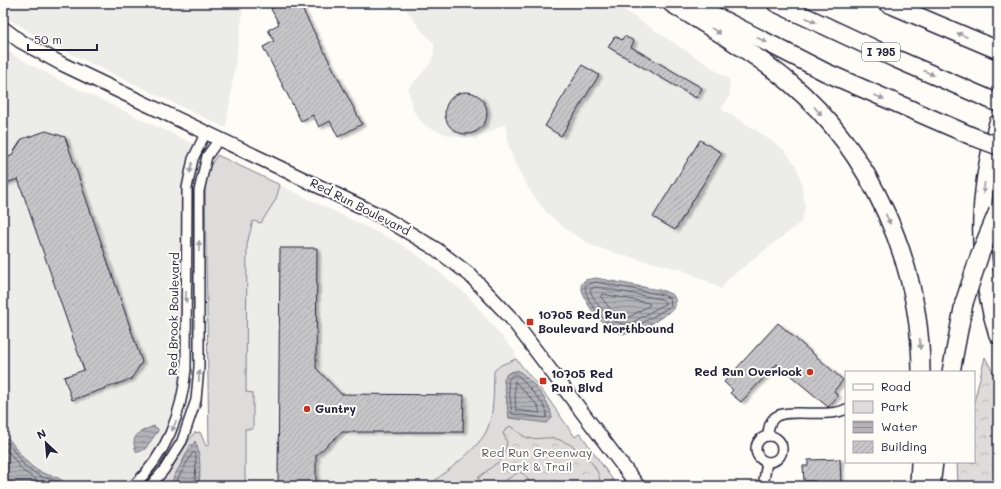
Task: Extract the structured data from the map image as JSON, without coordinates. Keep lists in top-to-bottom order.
{
  "streets": {
    "highway": ["I 795"],
    "main road": ["Red Run Boulevard"],
    "street": ["Red Brook Boulevard"]
  },
  "crossings": [
    ["Red Run Boulevard", "Red Brook Boulevard"]
  ],
  "parks": ["Red Run Greenway Park & Trail"],
  "places": {
    "transit": ["10705 Red Run Boulevard Northbound", "10705 Red Run Blvd"],
    "other": ["Red Run Overlook", "Guntry"]
  },
  "legend": [
    "Road",
    "Park",
    "Water",
    "Building"
  ],
  "scale_bar": "50 m",
  "north": "top left"
}
